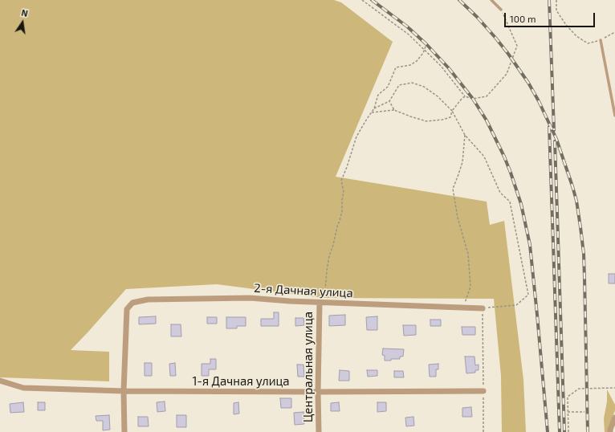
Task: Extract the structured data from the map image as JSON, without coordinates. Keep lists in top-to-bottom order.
{
  "streets": {
    "street": ["2-я Дачная улица", "Центральная улица", "1-я Дачная улица"]
  },
  "crossings": [
    ["2-я Дачная улица", "Центральная улица"],
    ["2-я Дачная улица", "1-я Дачная улица"],
    ["Центральная улица", "1-я Дачная улица"]
  ],
  "scale_bar": "100 m",
  "north": "top"
}
